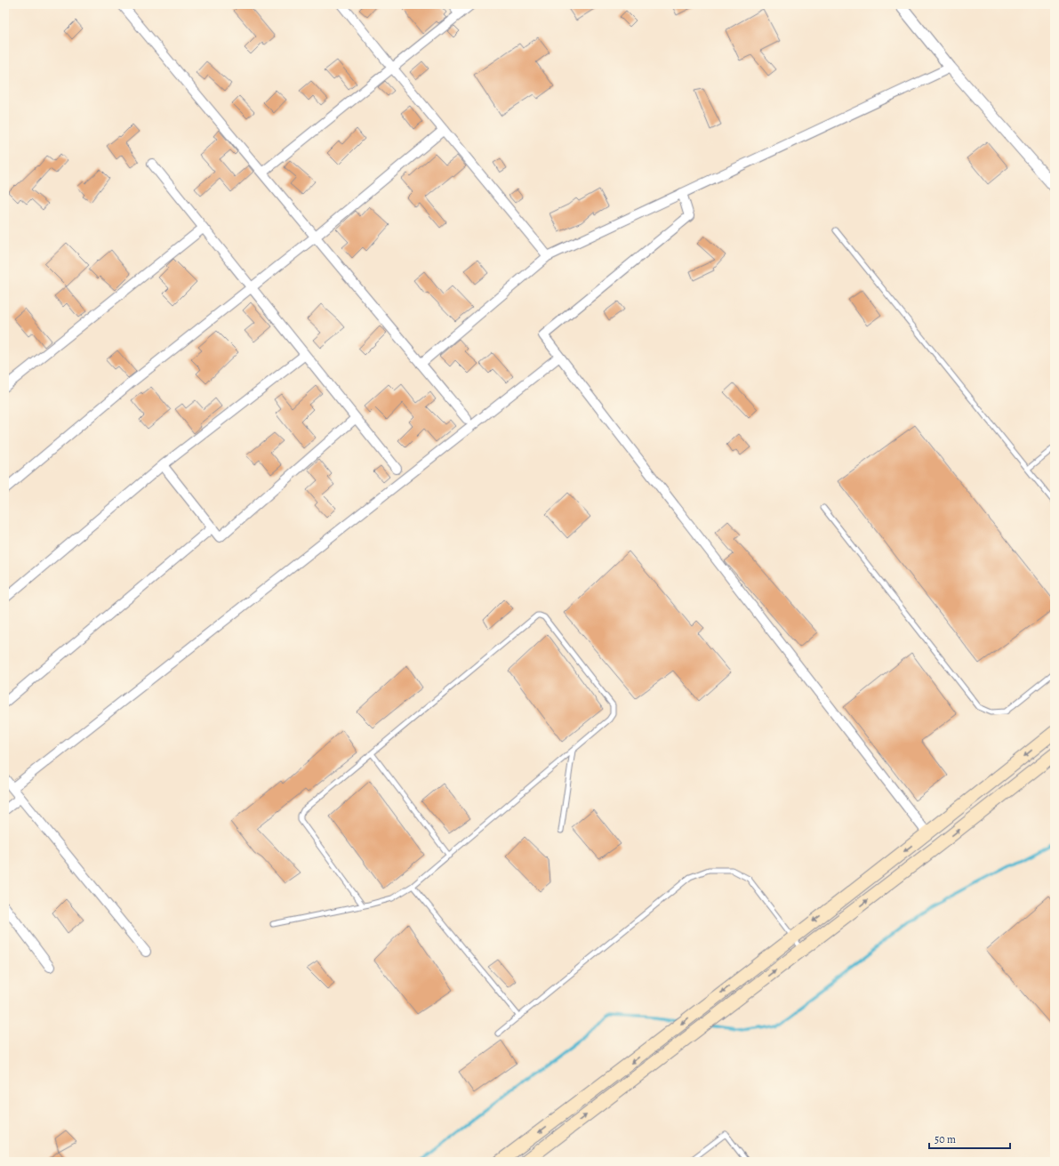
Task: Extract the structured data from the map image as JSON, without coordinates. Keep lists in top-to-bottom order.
{
  "scale_bar": "50 m"
}
